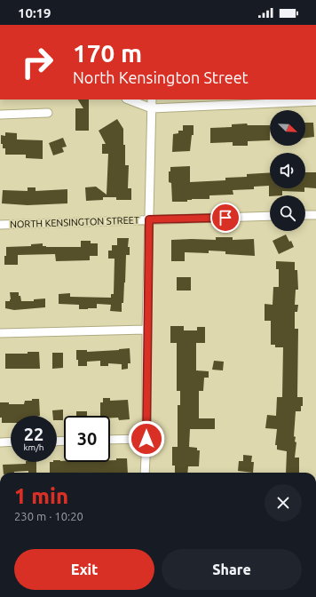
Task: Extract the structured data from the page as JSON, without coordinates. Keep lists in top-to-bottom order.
{
  "streets": {
    "street": ["NORTH KENSINGTON STREET"]
  },
  "north": "bottom right",
  "page": {
    "status": "10:19",
    "turn": ["170 m", "North Kensington Street"],
    "speed": "22 km/h",
    "limit": "30",
    "heading": ["1 min", "230 m · 10:20"],
    "buttons": ["Exit", "Share"]
  }
}
